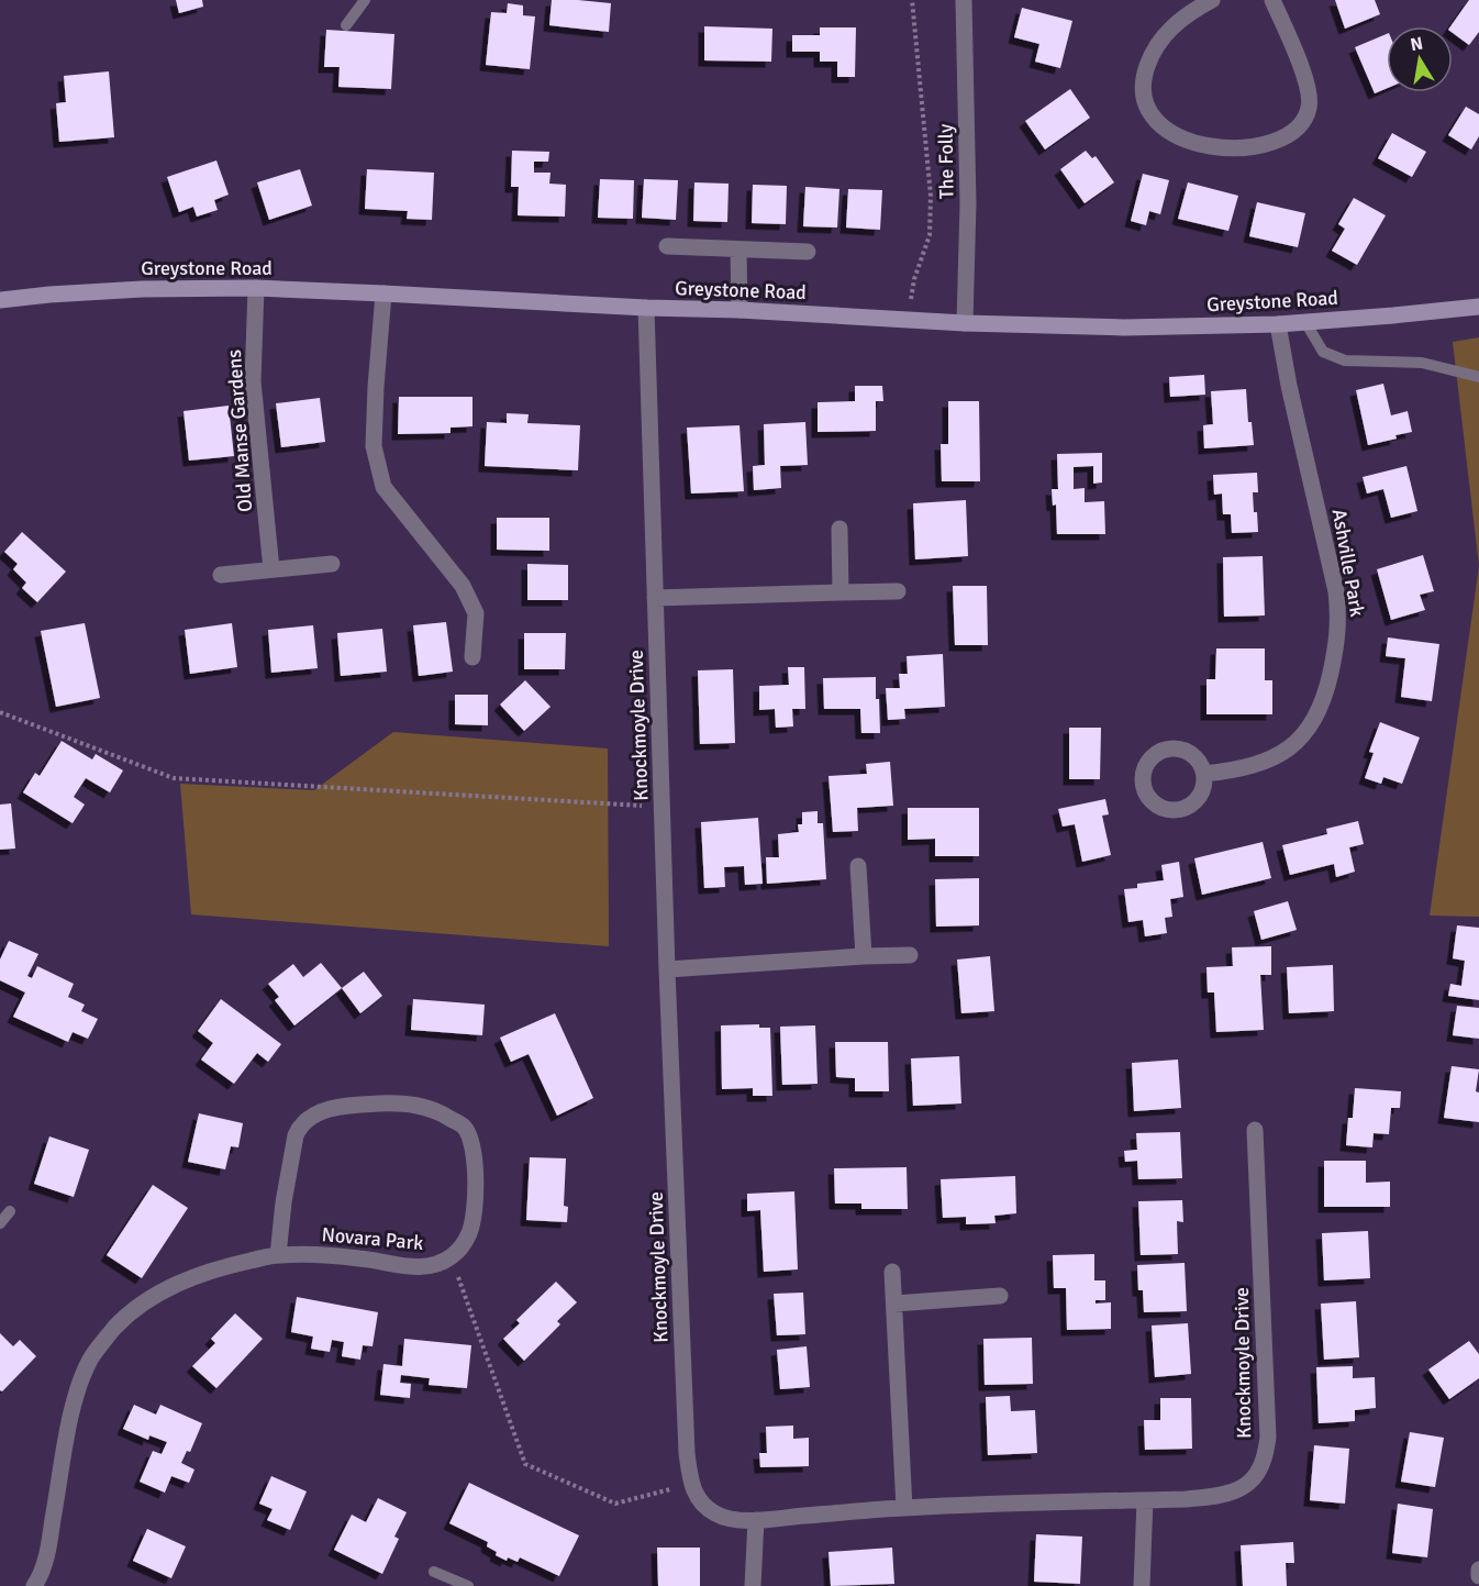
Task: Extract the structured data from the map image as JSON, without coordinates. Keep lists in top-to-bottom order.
{
  "streets": {
    "main road": ["Greystone Road"],
    "street": [
      "The Folly",
      "Old Manse Gardens",
      "Ashville Park",
      "Knockmoyle Drive",
      "Novara Park"
    ]
  },
  "crossings": [
    ["The Folly", "Greystone Road"],
    ["Greystone Road", "Old Manse Gardens"],
    ["Greystone Road", "Ashville Park"],
    ["Greystone Road", "Knockmoyle Drive"]
  ],
  "north": "top"
}
